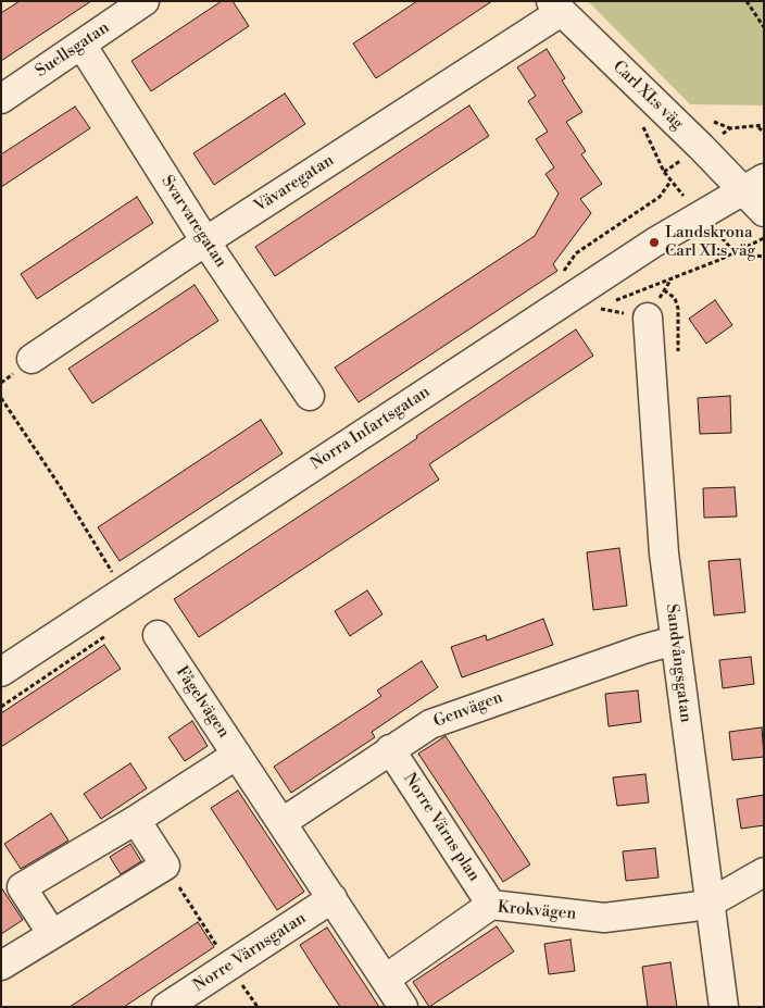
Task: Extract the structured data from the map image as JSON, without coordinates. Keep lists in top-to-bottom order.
{
  "streets": {
    "street": [
      "Suellsgatan",
      "Carl XI:s väg",
      "Vävaregatan",
      "Svarvaregatan",
      "Norra Infartsgatan",
      "Sandvångsgatan",
      "Fågelvägen",
      "Genvägen",
      "Norre Värns plan",
      "Krokvägen",
      "Norre Värnsgatan"
    ]
  },
  "crossings": [
    ["Suellsgatan", "Svarvaregatan"],
    ["Carl XI:s väg", "Vävaregatan"],
    ["Carl XI:s väg", "Norra Infartsgatan"],
    ["Vävaregatan", "Svarvaregatan"],
    ["Sandvångsgatan", "Genvägen"],
    ["Sandvångsgatan", "Krokvägen"],
    ["Fågelvägen", "Genvägen"],
    ["Fågelvägen", "Krokvägen"],
    ["Fågelvägen", "Norre Värnsgatan"],
    ["Genvägen", "Norre Värns plan"],
    ["Norre Värns plan", "Krokvägen"]
  ],
  "places": ["Landskrona Carl XI:s väg"]
}
